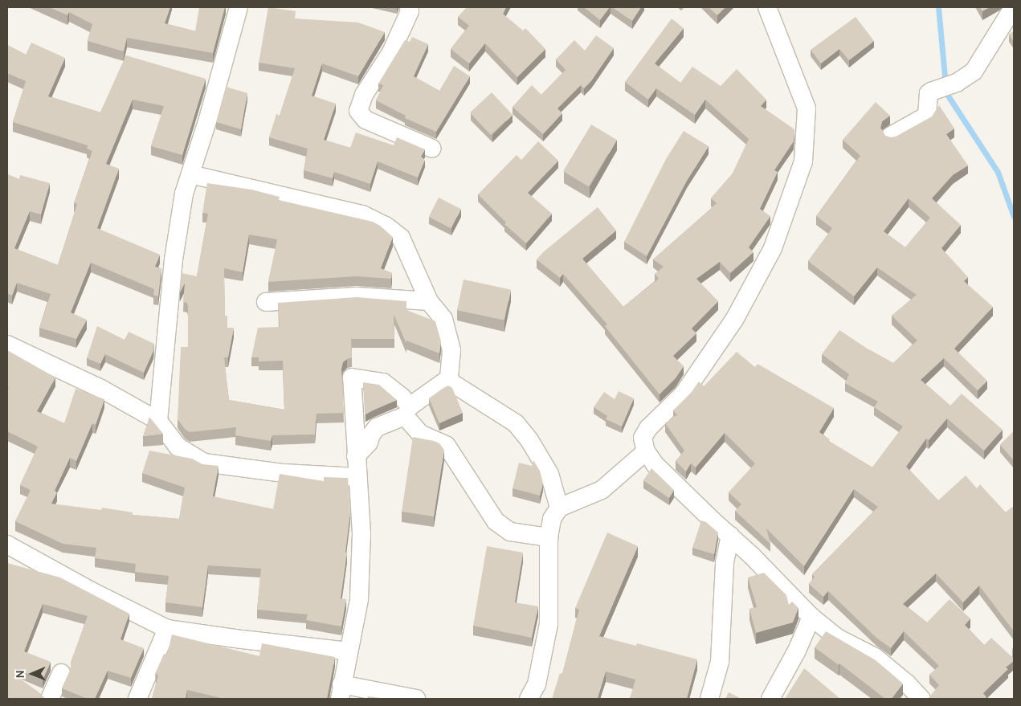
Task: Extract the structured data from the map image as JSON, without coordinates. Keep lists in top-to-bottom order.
{
  "north": "left"
}
